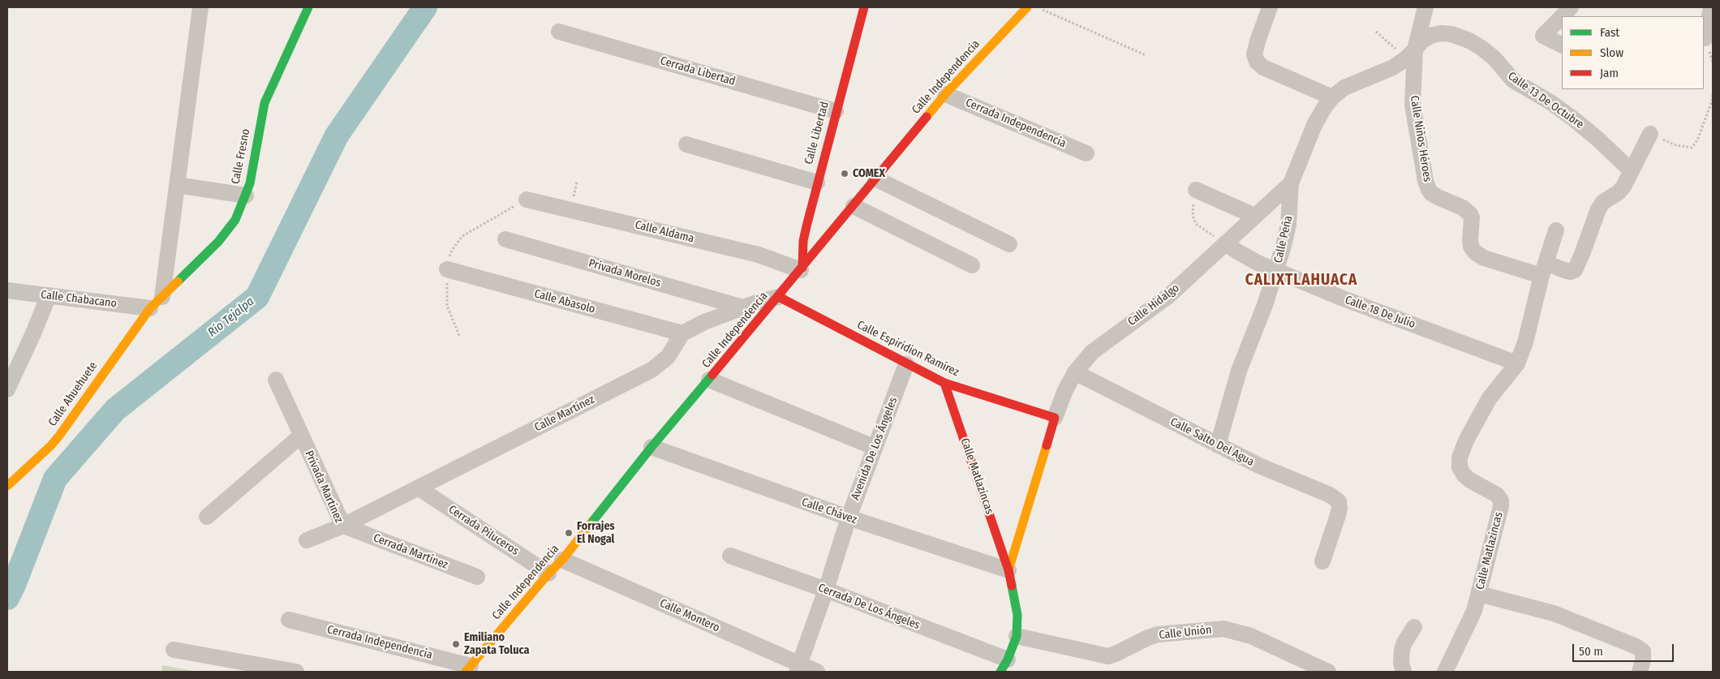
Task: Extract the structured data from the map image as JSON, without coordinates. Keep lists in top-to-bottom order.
{
  "streets": {
    "main road": [
      "Calle Independencia",
      "Calle Libertad",
      "Calle Fresno",
      "Calle Hidalgo",
      "Calle Espiridion Ramírez",
      "Calle Ahuehuete",
      "Calle Matlazincas"
    ],
    "street": [
      "Cerrada Libertad",
      "Calle 13 De Octubre",
      "Cerrada Independencia",
      "Calle Niños Héroes",
      "Calle Aldama",
      "Calle Peña",
      "Privada Morelos",
      "Calle Chabacano",
      "Calle Abasolo",
      "Calle 18 De Julio",
      "Calle Martínez",
      "Calle Salto Del Agua",
      "Avenida De Los Ángeles",
      "Privada Martínez",
      "Calle Chávez",
      "Cerrada Piluceros",
      "Cerrada Martínez",
      "Cerrada De Los Ángeles",
      "Calle Montero",
      "Calle Unión"
    ]
  },
  "crossings": [
    ["Cerrada Libertad", "Calle Libertad"],
    ["Calle Independencia", "Cerrada Independencia"],
    ["Calle Independencia", "Calle Libertad"],
    ["Calle Independencia", "Calle Aldama"],
    ["Calle Independencia", "Calle Espiridion Ramírez"],
    ["Calle Independencia", "Calle Martínez"],
    ["Calle Independencia", "Calle Chávez"],
    ["Calle Independencia", "Cerrada Piluceros"],
    ["Calle Independencia", "Calle Montero"],
    ["Calle 13 De Octubre", "Calle Niños Héroes"],
    ["Calle 13 De Octubre", "Calle Hidalgo"],
    ["Calle Libertad", "Calle Aldama"],
    ["Calle Niños Héroes", "Calle Hidalgo"],
    ["Calle Fresno", "Calle Chabacano"],
    ["Calle Fresno", "Calle Ahuehuete"],
    ["Calle Peña", "Calle Hidalgo"],
    ["Calle Peña", "Calle 18 De Julio"],
    ["Calle Peña", "Calle Salto Del Agua"],
    ["Privada Morelos", "Calle Martínez"],
    ["Calle Chabacano", "Calle Ahuehuete"],
    ["Calle Abasolo", "Calle Martínez"],
    ["Calle Hidalgo", "Calle 18 De Julio"],
    ["Calle Hidalgo", "Calle Espiridion Ramírez"],
    ["Calle Hidalgo", "Calle Salto Del Agua"],
    ["Calle Hidalgo", "Calle Matlazincas"],
    ["Calle Hidalgo", "Calle Chávez"],
    ["Calle Hidalgo", "Cerrada De Los Ángeles"],
    ["Calle Hidalgo", "Calle Unión"],
    ["Calle 18 De Julio", "Calle Matlazincas"],
    ["Calle Espiridion Ramírez", "Calle Martínez"],
    ["Calle Espiridion Ramírez", "Avenida De Los Ángeles"],
    ["Calle Espiridion Ramírez", "Calle Matlazincas"],
    ["Calle Martínez", "Privada Martínez"],
    ["Calle Martínez", "Cerrada Piluceros"],
    ["Calle Martínez", "Cerrada Martínez"],
    ["Avenida De Los Ángeles", "Calle Chávez"],
    ["Avenida De Los Ángeles", "Cerrada De Los Ángeles"],
    ["Avenida De Los Ángeles", "Calle Montero"],
    ["Calle Matlazincas", "Calle Chávez"],
    ["Privada Martínez", "Cerrada Martínez"]
  ],
  "districts": ["CALIXTLAHUACA"],
  "water": ["Río Tejalpa"],
  "places": ["COMEX", "Forrajes El Nogal", "Emiliano Zapata Toluca"],
  "legend": ["Fast", "Slow", "Jam"],
  "scale_bar": "50 m"
}
